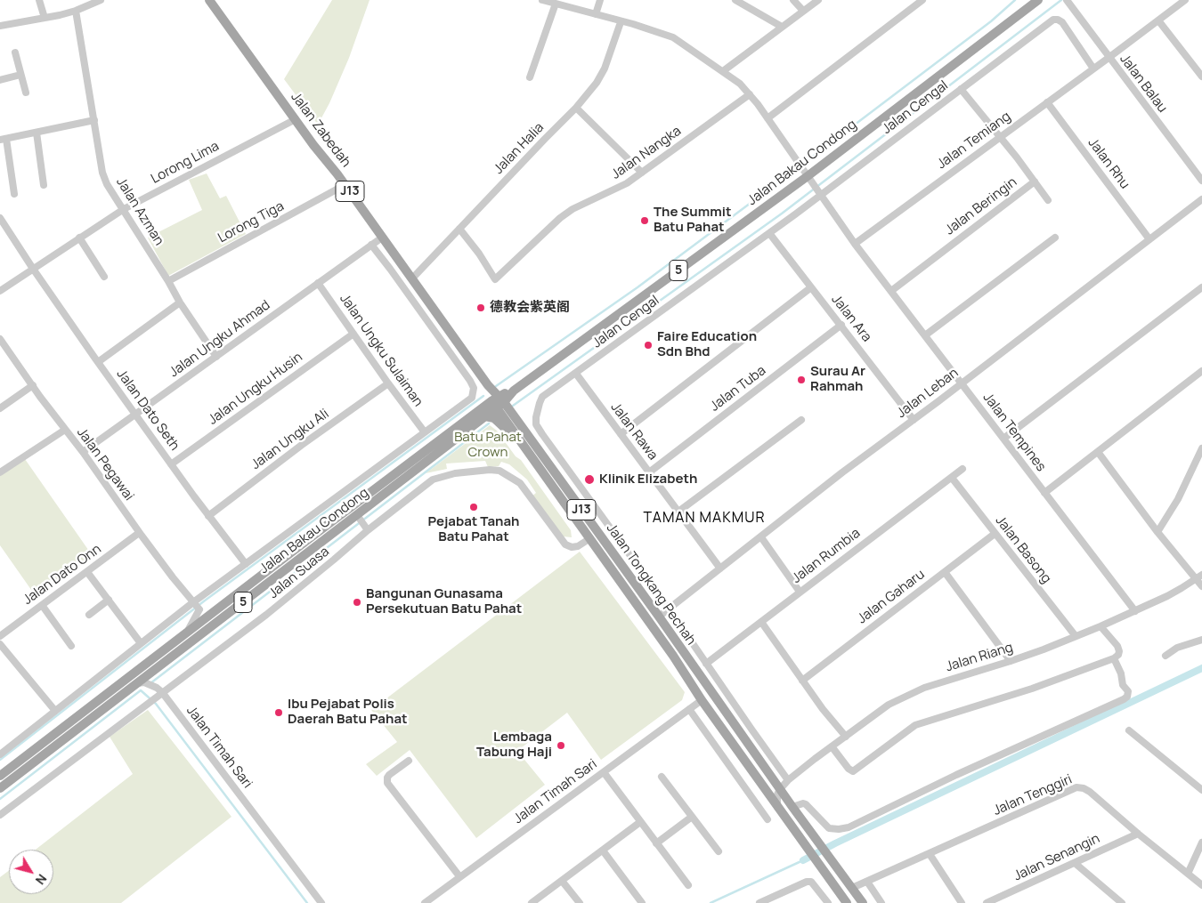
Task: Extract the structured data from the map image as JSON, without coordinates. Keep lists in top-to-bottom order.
{
  "streets": {
    "main road": [
      "Jalan Zabedah",
      "Jalan Bakau Condong",
      "J13",
      "5",
      "Jalan Tongkang Pechah"
    ],
    "street": [
      "Jalan Balau",
      "Jalan Cengal",
      "Jalan Temiang",
      "Jalan Halia",
      "Jalan Nangka",
      "Lorong Lima",
      "Jalan Rhu",
      "Jalan Beringin",
      "Jalan Azman",
      "Lorong Tiga",
      "Jalan Ara",
      "Jalan Ungku Ahmad",
      "Jalan Ungku Sulaiman",
      "Jalan Ungku Husin",
      "Jalan Tuba",
      "Jalan Leban",
      "Jalan Dato Seth",
      "Jalan Rawa",
      "Jalan Tempines",
      "Jalan Ungku Ali",
      "Jalan Pegawai",
      "Jalan Basong",
      "Jalan Rumbia",
      "Jalan Suasa",
      "Jalan Dato Onn",
      "Jalan Gaharu",
      "Jalan Riang",
      "Jalan Timah Sari",
      "Jalan Tenggiri",
      "Jalan Senangin"
    ]
  },
  "crossings": [
    ["Jalan Balau", "Jalan Temiang"],
    ["Jalan Cengal", "Jalan Temiang"],
    ["Jalan Cengal", "Jalan Beringin"],
    ["Jalan Cengal", "Jalan Ara"],
    ["Jalan Cengal", "Jalan Leban"],
    ["Jalan Cengal", "Jalan Rawa"],
    ["Jalan Cengal", "Jalan Tempines"],
    ["Jalan Cengal", "Jalan Rumbia"],
    ["Jalan Cengal", "Jalan Riang"],
    ["Jalan Zabedah", "Jalan Halia"],
    ["Jalan Zabedah", "Lorong Lima"],
    ["Jalan Zabedah", "Lorong Tiga"],
    ["Jalan Zabedah", "Jalan Ungku Ahmad"],
    ["Jalan Zabedah", "Jalan Tongkang Pechah"],
    ["Jalan Temiang", "Jalan Rhu"],
    ["Jalan Temiang", "Jalan Beringin"],
    ["Jalan Temiang", "Jalan Tempines"],
    ["Jalan Halia", "Jalan Nangka"],
    ["Jalan Halia", "Jalan Tempines"],
    ["Jalan Nangka", "Jalan Tempines"],
    ["Lorong Lima", "Jalan Azman"],
    ["Lorong Lima", "Jalan Dato Seth"],
    ["Jalan Bakau Condong", "Jalan Tempines"],
    ["Jalan Bakau Condong", "Jalan Suasa"],
    ["Jalan Bakau Condong", "Jalan Tongkang Pechah"],
    ["Jalan Rhu", "Jalan Leban"],
    ["Jalan Beringin", "Jalan Tempines"],
    ["Jalan Azman", "Lorong Tiga"],
    ["Jalan Azman", "Jalan Ungku Ahmad"],
    ["Jalan Ara", "Jalan Tuba"],
    ["Jalan Ara", "Jalan Leban"],
    ["Jalan Ungku Ahmad", "Jalan Ungku Sulaiman"],
    ["Jalan Ungku Ahmad", "Jalan Dato Seth"],
    ["Jalan Ungku Ahmad", "Jalan Pegawai"],
    ["Jalan Ungku Sulaiman", "Jalan Ungku Husin"],
    ["Jalan Ungku Sulaiman", "Jalan Ungku Ali"],
    ["Jalan Ungku Husin", "Jalan Dato Seth"],
    ["Jalan Tuba", "Jalan Rawa"],
    ["Jalan Leban", "Jalan Rawa"],
    ["Jalan Leban", "Jalan Tempines"],
    ["Jalan Leban", "Jalan Tongkang Pechah"],
    ["Jalan Dato Seth", "Jalan Ungku Ali"],
    ["Jalan Tempines", "Jalan Riang"],
    ["Jalan Pegawai", "Jalan Dato Onn"],
    ["Jalan Basong", "Jalan Rumbia"],
    ["Jalan Basong", "Jalan Gaharu"],
    ["Jalan Basong", "Jalan Riang"],
    ["Jalan Suasa", "Jalan Tongkang Pechah"],
    ["Jalan Suasa", "Jalan Timah Sari"],
    ["Jalan Tongkang Pechah", "Jalan Riang"],
    ["Jalan Tongkang Pechah", "Jalan Timah Sari"],
    ["Jalan Tongkang Pechah", "Jalan Tenggiri"],
    ["Jalan Tenggiri", "Jalan Senangin"]
  ],
  "districts": ["TAMAN MAKMUR"],
  "parks": ["Batu Pahat Crown"],
  "places": [
    "The Summit Batu Pahat",
    "德教会紫英阁",
    "Faire Education Sdn Bhd",
    "Surau Ar Rahmah",
    "Klinik Elizabeth",
    "Pejabat Tanah Batu Pahat",
    "Bangunan Gunasama Persekutuan Batu Pahat",
    "Ibu Pejabat Polis Daerah Batu Pahat",
    "Lembaga Tabung Haji"
  ],
  "north": "bottom right"
}
